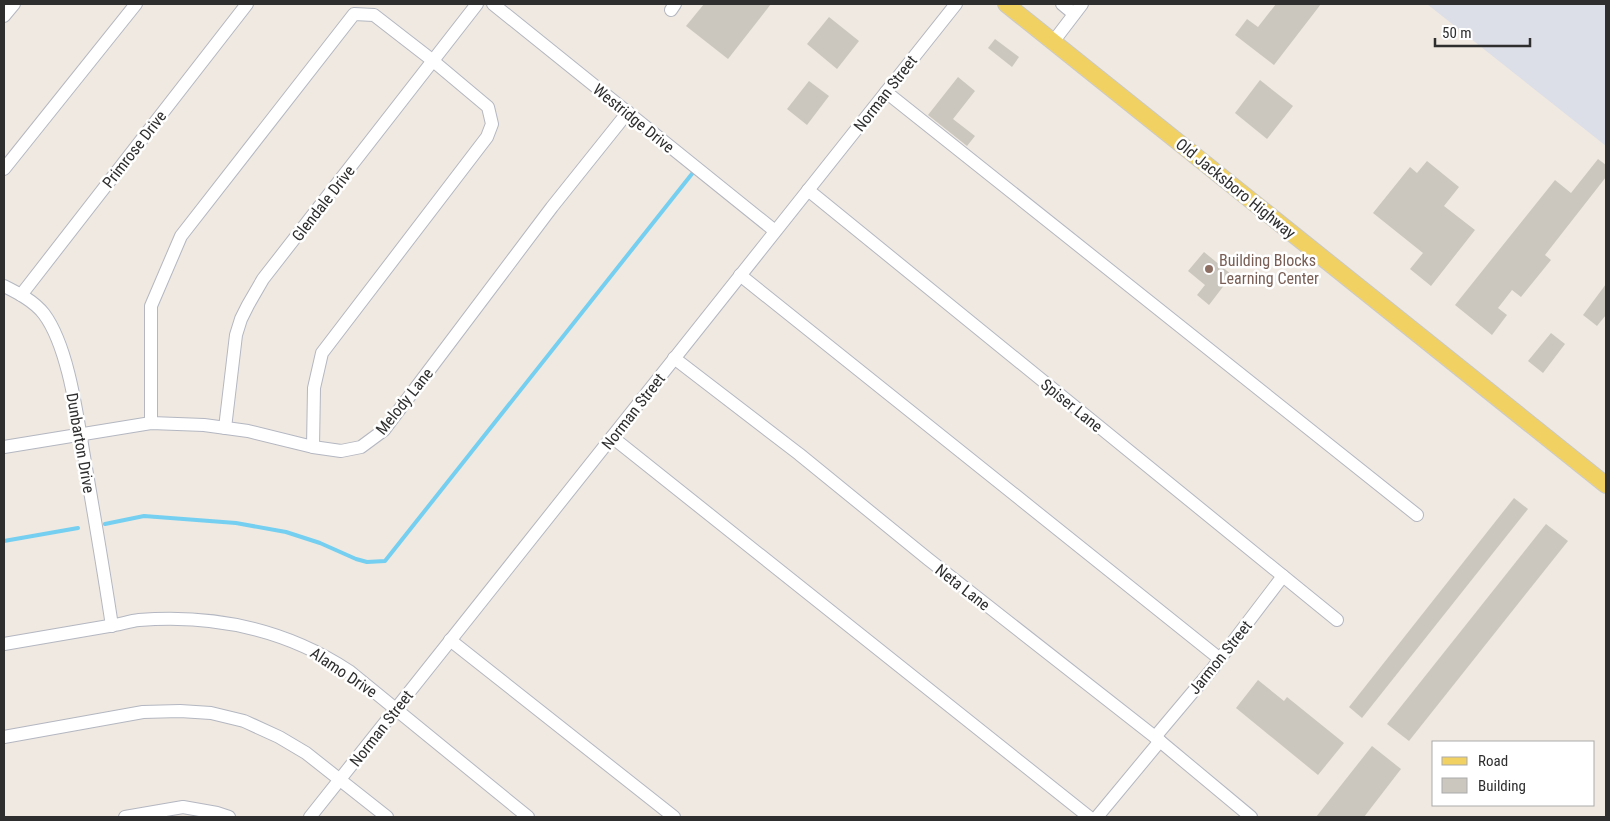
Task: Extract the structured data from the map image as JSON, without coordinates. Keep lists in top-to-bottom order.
{
  "streets": {
    "main road": ["Old Jacksboro Highway"],
    "street": [
      "Norman Street",
      "Westridge Drive",
      "Primrose Drive",
      "Glendale Drive",
      "Melody Lane",
      "Spiser Lane",
      "Dunbarton Drive",
      "Neta Lane",
      "Jarmon Street",
      "Alamo Drive"
    ]
  },
  "crossings": [
    ["Norman Street", "Westridge Drive"],
    ["Norman Street", "Spiser Lane"],
    ["Norman Street", "Neta Lane"],
    ["Norman Street", "Alamo Drive"],
    ["Westridge Drive", "Melody Lane"],
    ["Primrose Drive", "Dunbarton Drive"],
    ["Glendale Drive", "Melody Lane"],
    ["Melody Lane", "Dunbarton Drive"],
    ["Spiser Lane", "Jarmon Street"],
    ["Dunbarton Drive", "Alamo Drive"],
    ["Neta Lane", "Jarmon Street"]
  ],
  "places": ["Building Blocks Learning Center"],
  "legend": ["Road", "Building"],
  "scale_bar": "50 m"
}
